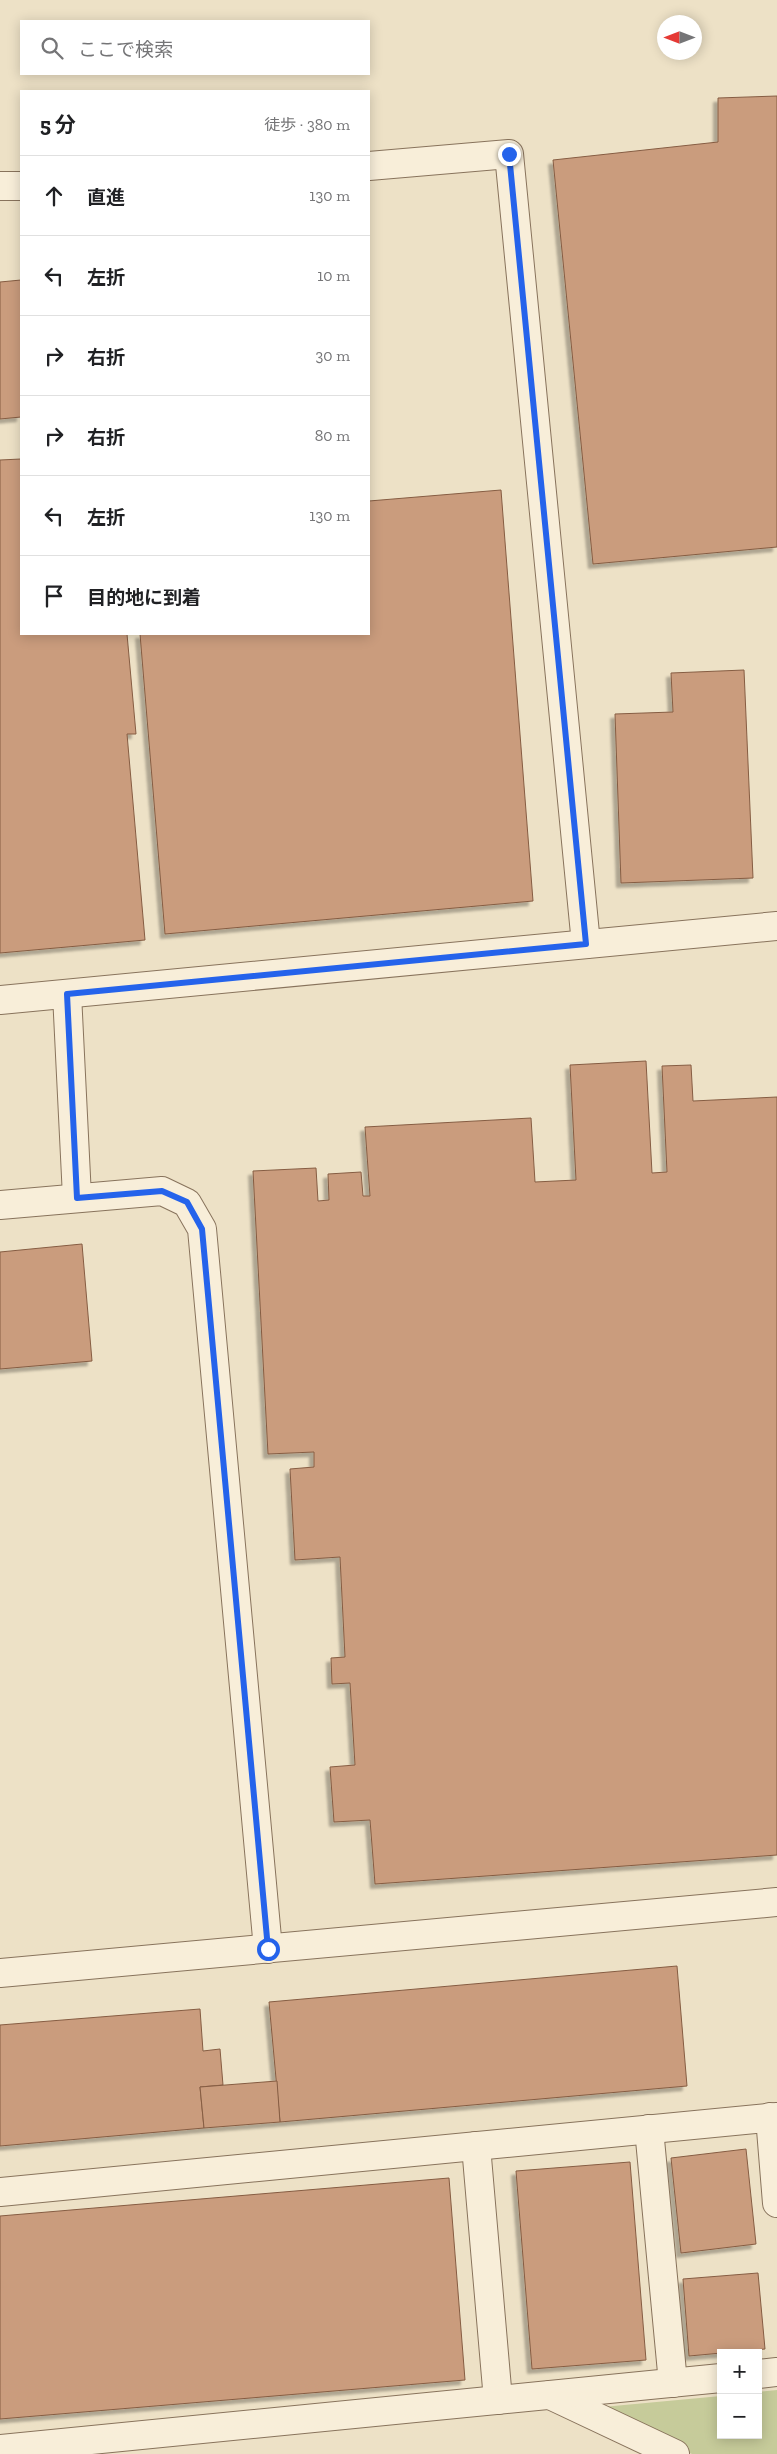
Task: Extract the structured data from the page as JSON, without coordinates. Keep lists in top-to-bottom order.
{
  "north": "left",
  "page": {
    "search": "ここで検索",
    "heading": ["5 分", "徒歩 · 380 m"],
    "list": [
      ["直進", "130 m"],
      ["左折", "10 m"],
      ["右折", "30 m"],
      ["右折", "80 m"],
      ["左折", "130 m"],
      "目的地に到着"
    ],
    "map_buttons": ["+", "−"]
  }
}
